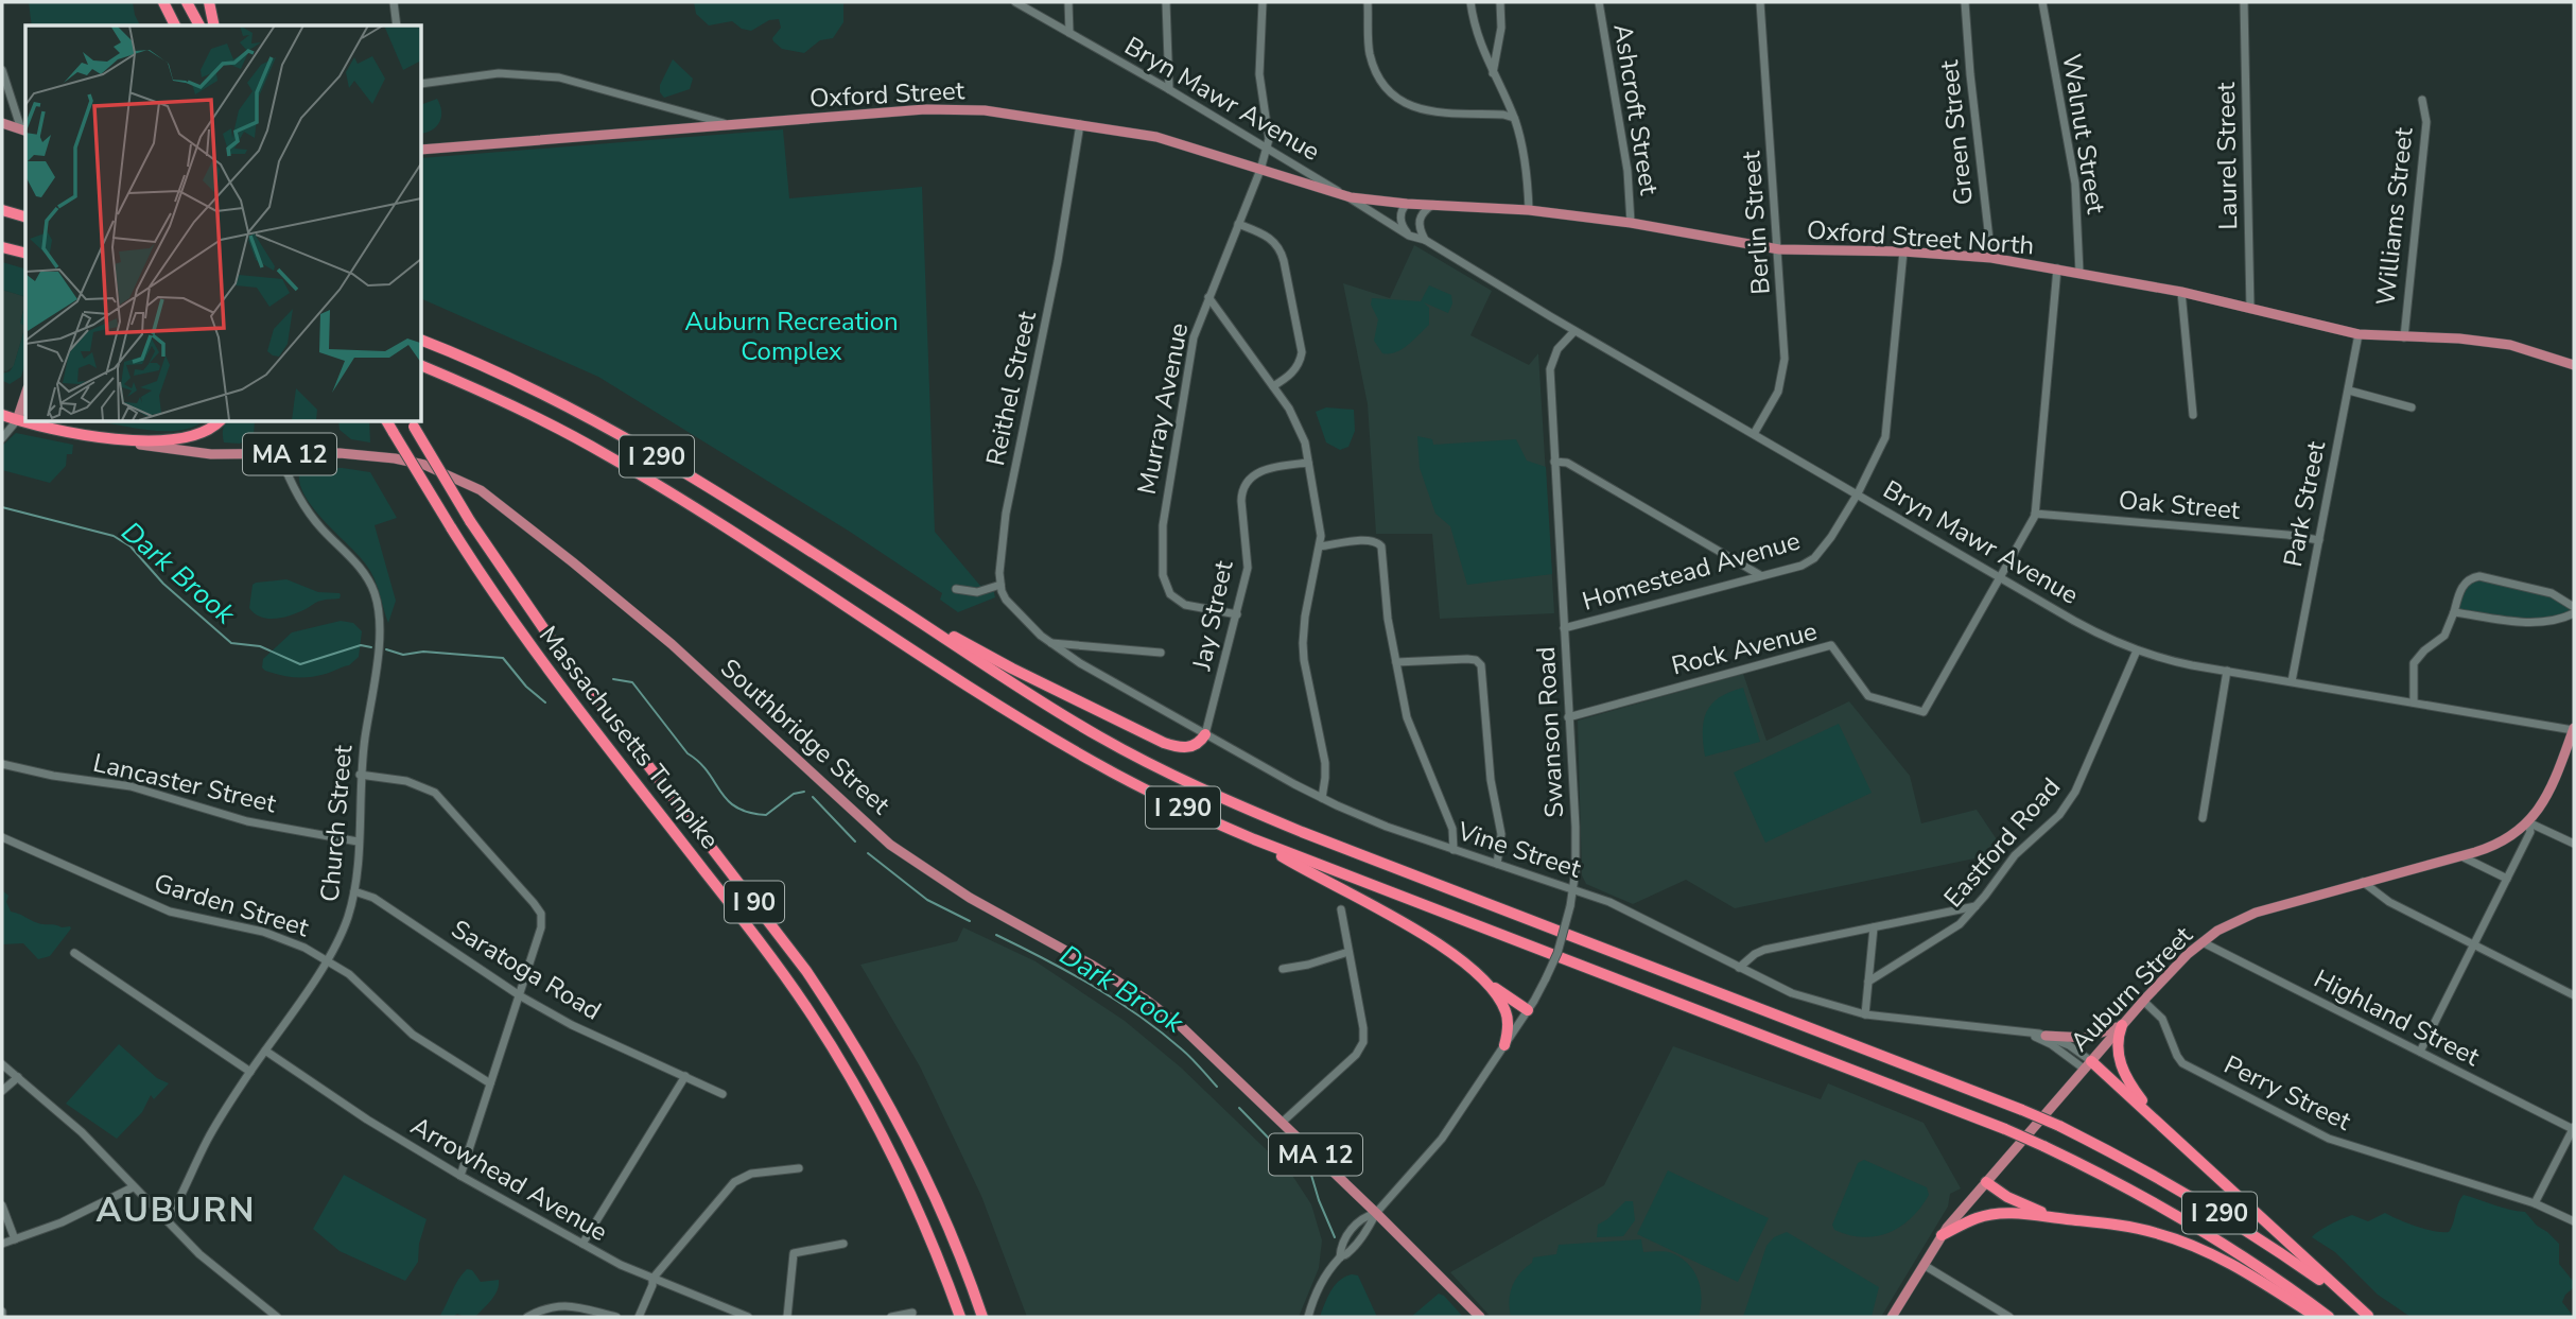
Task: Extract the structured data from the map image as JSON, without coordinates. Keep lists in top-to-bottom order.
{
  "streets": {
    "highway": [
      "MA 12",
      "I 290",
      "Southbridge Street",
      "Massachusetts Turnpike",
      "I 90"
    ],
    "main road": ["Oxford Street", "Oxford Street North", "Auburn Street"],
    "street": [
      "Bryn Mawr Avenue",
      "Ashcroft Street",
      "Green Street",
      "Walnut Street",
      "Laurel Street",
      "Williams Street",
      "Berlin Street",
      "Reithel Street",
      "Murray Avenue",
      "Park Street",
      "Oak Street",
      "Homestead Avenue",
      "Jay Street",
      "Rock Avenue",
      "Swanson Road",
      "Lancaster Street",
      "Church Street",
      "Eastford Road",
      "Vine Street",
      "Garden Street",
      "Saratoga Road",
      "Highland Street",
      "Perry Street",
      "Arrowhead Avenue"
    ]
  },
  "crossings": [
    ["Oxford Street", "Bryn Mawr Avenue"],
    ["Oxford Street", "Oxford Street North"],
    ["Oxford Street", "Reithel Street"],
    ["Oxford Street", "Murray Avenue"],
    ["Bryn Mawr Avenue", "Berlin Street"],
    ["Bryn Mawr Avenue", "Oxford Street North"],
    ["Bryn Mawr Avenue", "Murray Avenue"],
    ["Bryn Mawr Avenue", "Park Street"],
    ["Bryn Mawr Avenue", "Homestead Avenue"],
    ["Bryn Mawr Avenue", "Rock Avenue"],
    ["Bryn Mawr Avenue", "Swanson Road"],
    ["Bryn Mawr Avenue", "Eastford Road"],
    ["Bryn Mawr Avenue", "Auburn Street"],
    ["Ashcroft Street", "Oxford Street North"],
    ["Green Street", "Oxford Street North"],
    ["Walnut Street", "Oxford Street North"],
    ["Laurel Street", "Oxford Street North"],
    ["Williams Street", "Oxford Street North"],
    ["Berlin Street", "Oxford Street North"],
    ["Oxford Street North", "Park Street"],
    ["Oxford Street North", "Homestead Avenue"],
    ["Oxford Street North", "Rock Avenue"],
    ["Murray Avenue", "Jay Street"],
    ["Park Street", "Oak Street"],
    ["Oak Street", "Rock Avenue"],
    ["Homestead Avenue", "Swanson Road"],
    ["Jay Street", "Vine Street"],
    ["Rock Avenue", "Swanson Road"],
    ["Swanson Road", "Southbridge Street"],
    ["Swanson Road", "Vine Street"],
    ["Southbridge Street", "Church Street"],
    ["Lancaster Street", "Church Street"],
    ["Church Street", "Garden Street"],
    ["Church Street", "Saratoga Road"],
    ["Church Street", "Arrowhead Avenue"],
    ["Vine Street", "Auburn Street"],
    ["Auburn Street", "Highland Street"],
    ["Auburn Street", "Perry Street"]
  ],
  "districts": ["AUBURN"],
  "water": ["Dark Brook"],
  "parks": ["Auburn Recreation Complex"]
}
